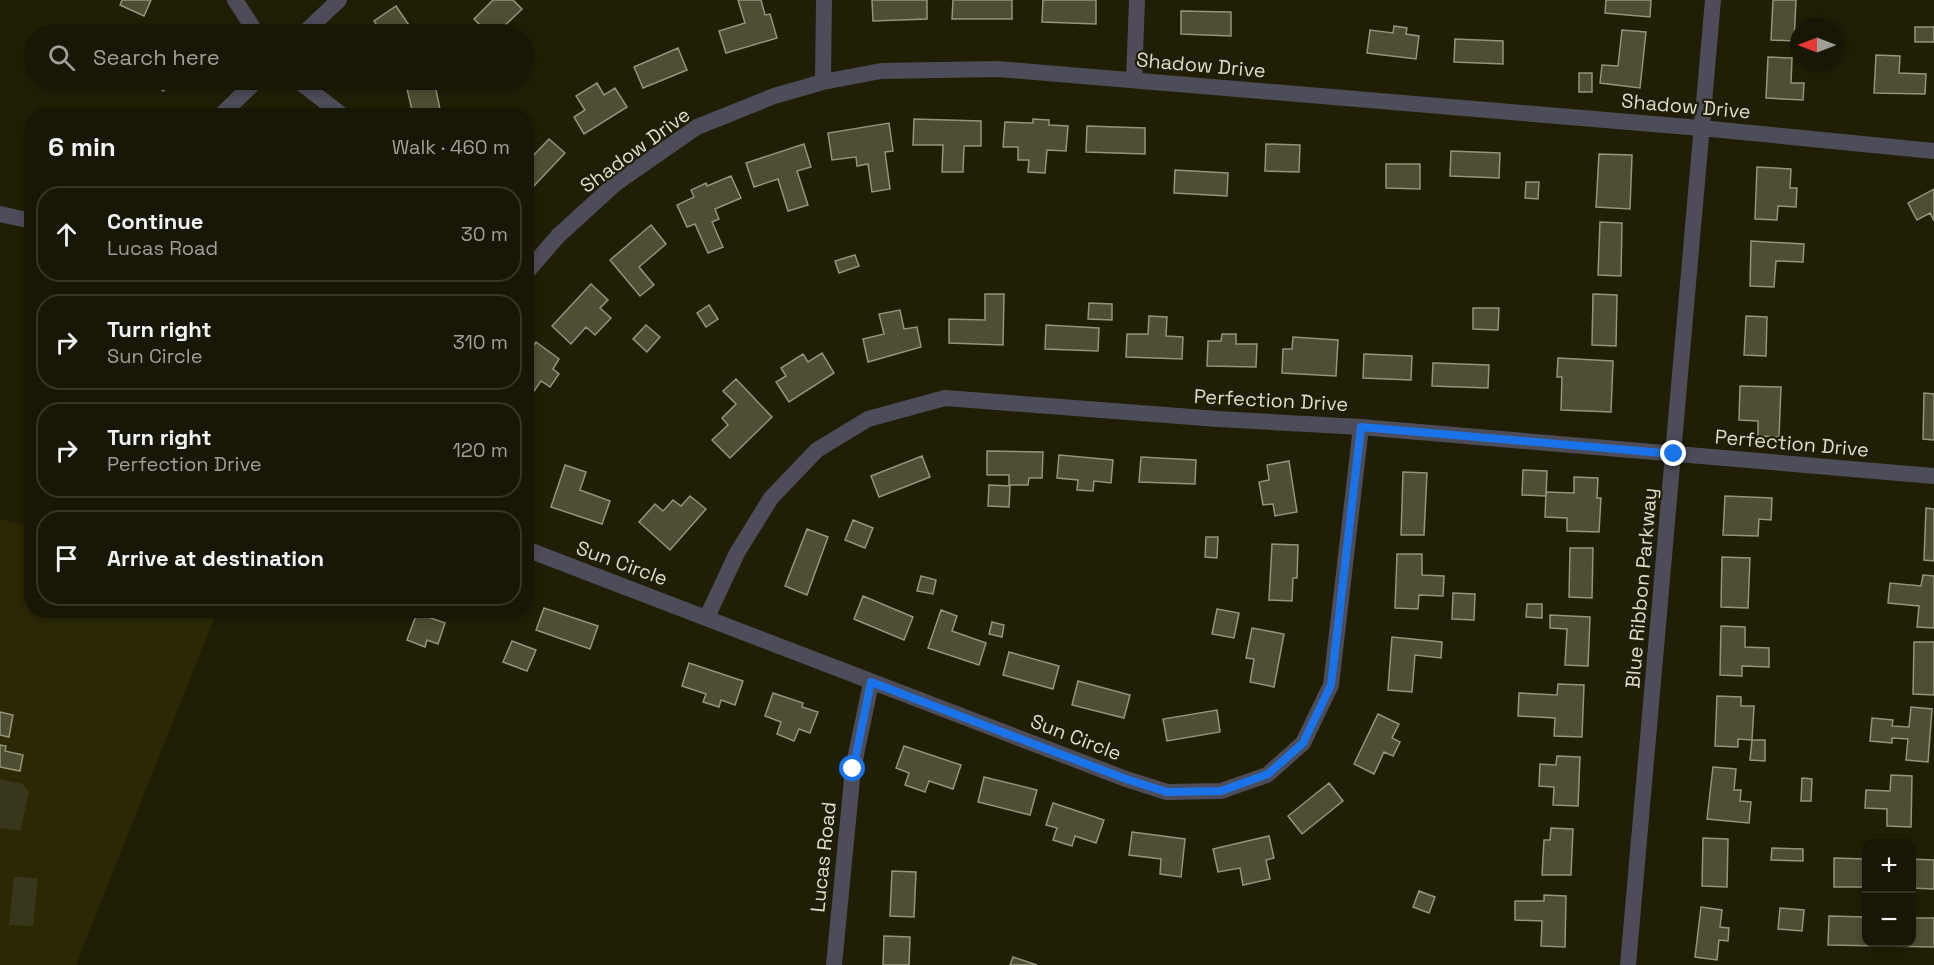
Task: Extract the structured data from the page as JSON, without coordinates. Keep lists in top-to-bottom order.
{
  "streets": {
    "street": [
      "Shadow Drive",
      "Perfection Drive",
      "Sun Circle",
      "Blue Ribbon Parkway",
      "Lucas Road"
    ]
  },
  "crossings": [
    ["Shadow Drive", "Blue Ribbon Parkway"],
    ["Perfection Drive", "Sun Circle"],
    ["Perfection Drive", "Blue Ribbon Parkway"],
    ["Sun Circle", "Lucas Road"]
  ],
  "north": "left",
  "page": {
    "search": "Search here",
    "heading": ["6 min", "Walk · 460 m"],
    "list": [
      ["Continue", "Lucas Road", "30 m"],
      ["Turn right", "Sun Circle", "310 m"],
      ["Turn right", "Perfection Drive", "120 m"],
      "Arrive at destination"
    ],
    "map_buttons": ["+", "−"]
  }
}
